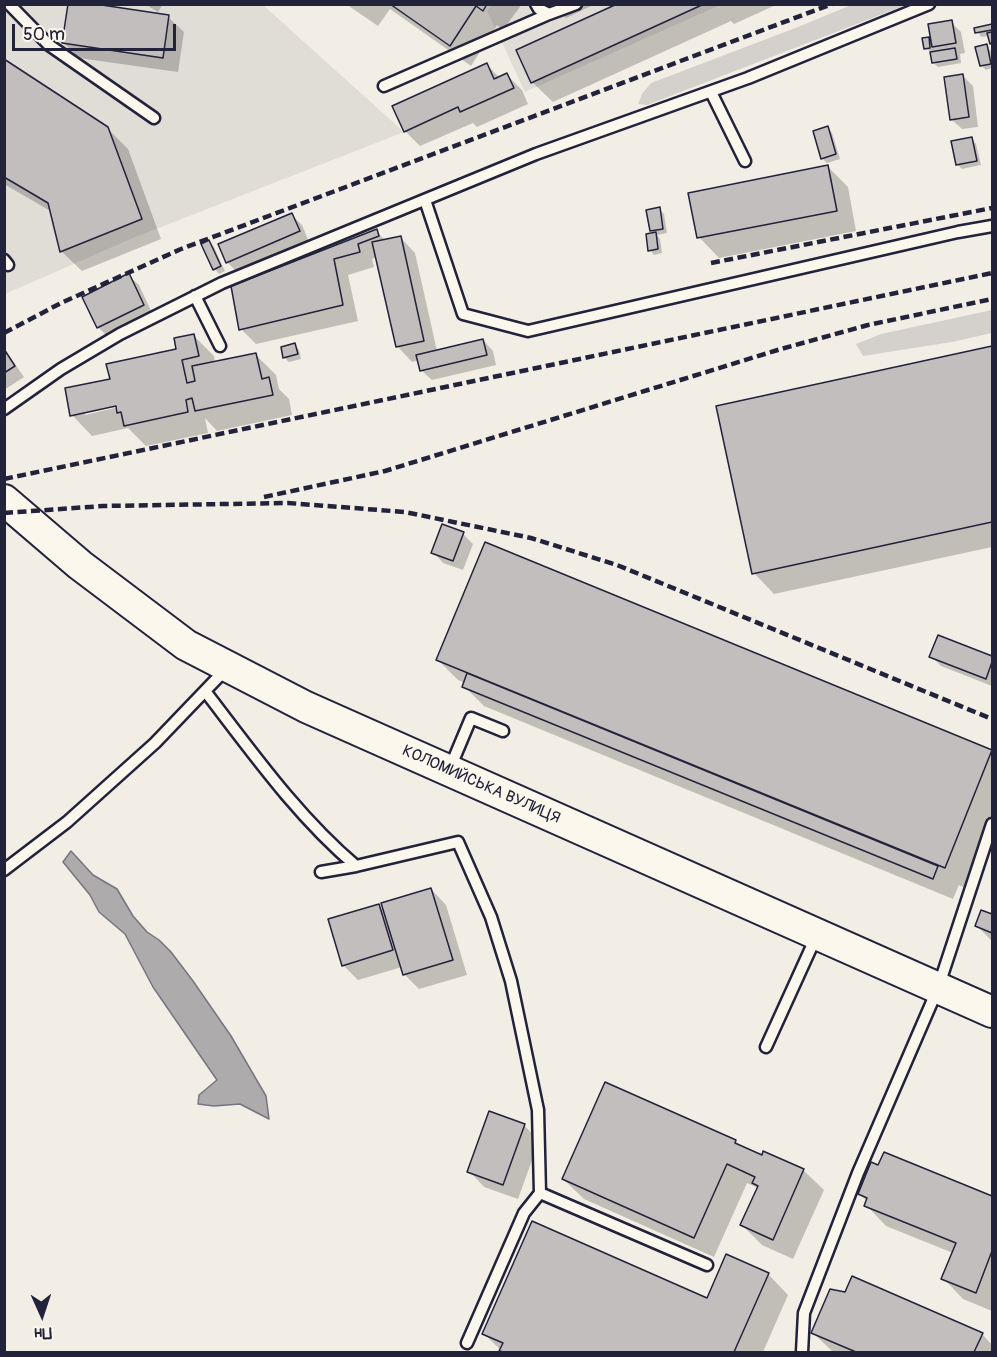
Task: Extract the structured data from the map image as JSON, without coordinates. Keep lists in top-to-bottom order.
{
  "streets": {
    "street": ["КОЛОМИЙСЬКА ВУЛИЦЯ"]
  },
  "scale_bar": "50 m",
  "north": "bottom"
}
